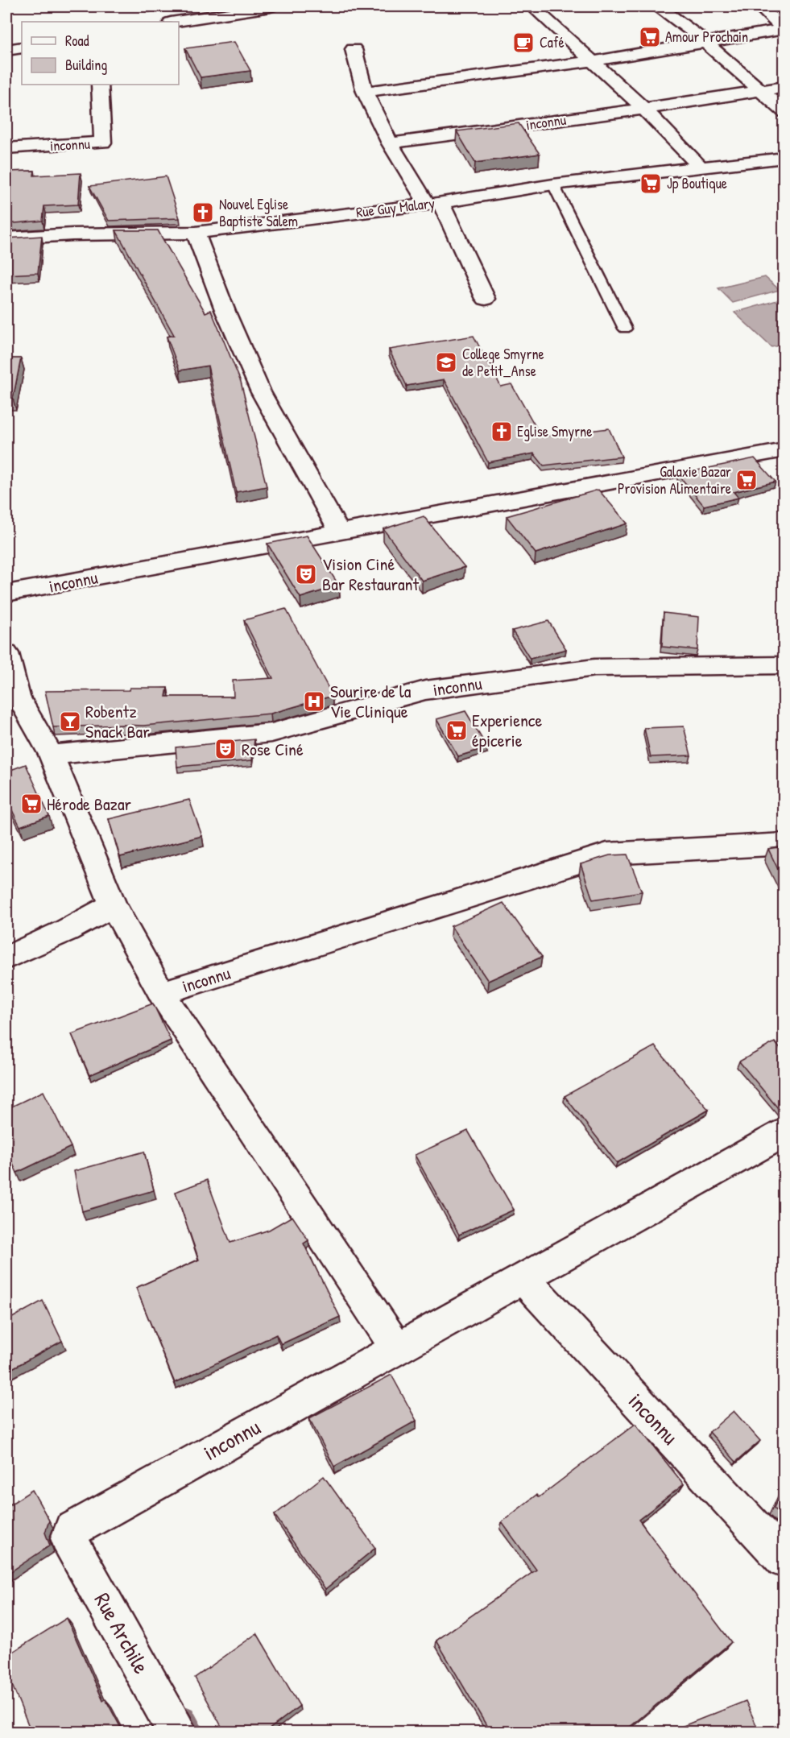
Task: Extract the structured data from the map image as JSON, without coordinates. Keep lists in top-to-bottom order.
{
  "streets": {
    "street": ["inconnu", "Rue Guy Malary", "Rue Archile"]
  },
  "crossings": [
    ["inconnu", "Rue Archile"]
  ],
  "places": {
    "supermarket": [
      "Amour Prochain",
      "Jp Boutique",
      "Galaxie Bazar Provision Alimentaire",
      "Experience épicerie",
      "Hérode Bazar"
    ],
    "cafe": ["Café"],
    "church": ["Nouvel Eglise Baptiste Salem", "Eglise Smyrne"],
    "school or university": ["College Smyrne de Petit_Anse"],
    "theatre": ["Vision Ciné Bar Restaurant", "Rose Ciné"],
    "hospital": ["Sourire de la Vie Clinique"],
    "bar": ["Robentz Snack Bar"]
  },
  "legend": ["Road", "Building"]
}
